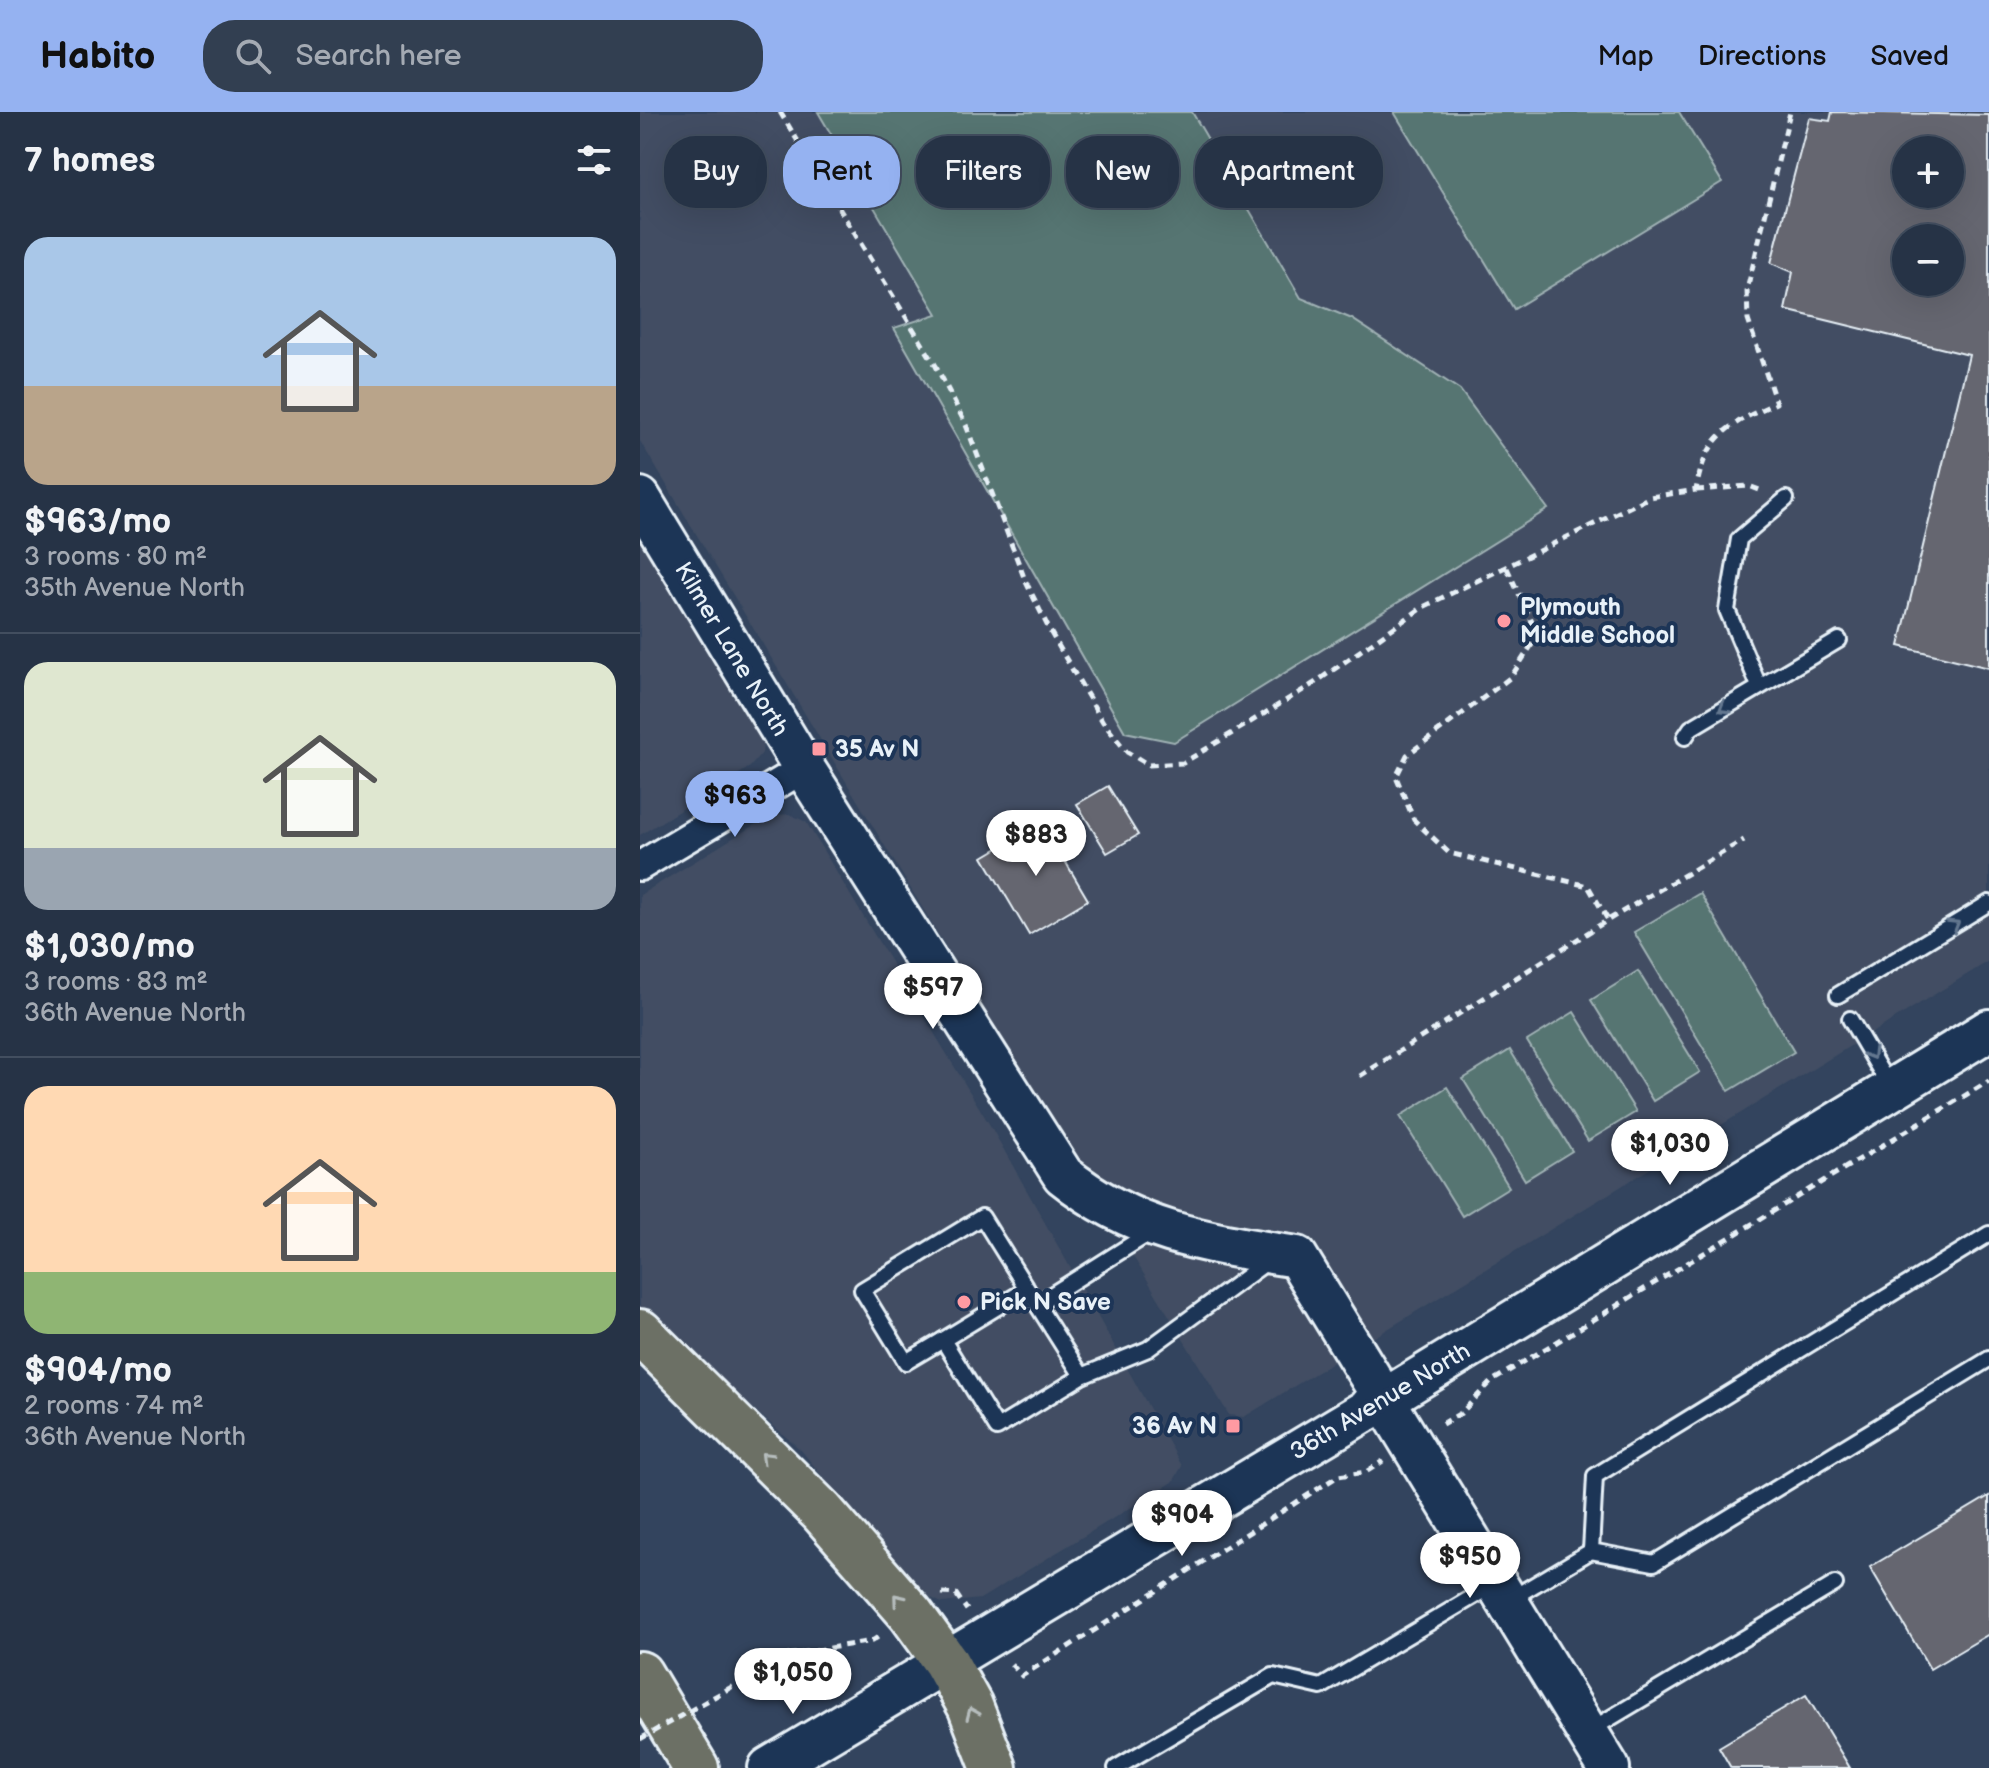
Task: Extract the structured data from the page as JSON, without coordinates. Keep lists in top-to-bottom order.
{
  "streets": {
    "street": ["Kilmer Lane North", "36th Avenue North"]
  },
  "crossings": [
    ["Kilmer Lane North", "36th Avenue North"]
  ],
  "places": {
    "other": ["Plymouth Middle School", "Pick N Save"],
    "transit": ["35 Av N", "36 Av N"]
  },
  "page": {
    "header": "Habito",
    "search": "Search here",
    "nav": ["Map", "Directions", "Saved"],
    "heading": "7 homes",
    "map_buttons": ["+", "−"],
    "chip": [
      "Buy",
      "Rent",
      "Filters",
      "New",
      "Apartment"
    ],
    "list": [
      {
        "name": "$963/mo",
        "note": "3 rooms · 80 m² · 35th Avenue North"
      },
      {
        "name": "$1,030/mo",
        "note": "3 rooms · 83 m² · 36th Avenue North"
      },
      {
        "name": "$904/mo",
        "note": "2 rooms · 74 m² · 36th Avenue North"
      }
    ],
    "price": [
      "$963",
      "$883",
      "$597",
      "$1,030",
      "$904",
      "$950",
      "$1,050"
    ]
  }
}
